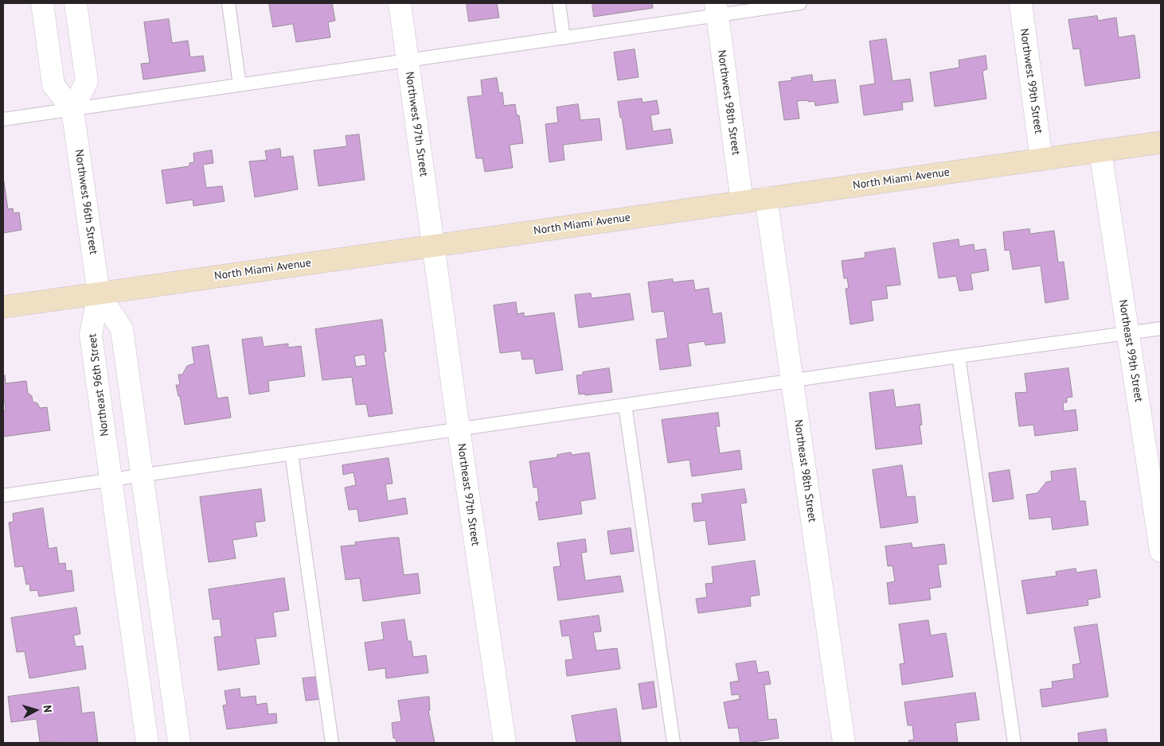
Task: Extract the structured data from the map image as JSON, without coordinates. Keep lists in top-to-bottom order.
{
  "streets": {
    "main road": ["North Miami Avenue"],
    "street": [
      "Northwest 99th Street",
      "Northwest 98th Street",
      "Northwest 97th Street",
      "Northwest 96th Street",
      "Northeast 99th Street",
      "Northeast 96th Street",
      "Northeast 98th Street",
      "Northeast 97th Street"
    ]
  },
  "crossings": [
    ["Northwest 99th Street", "North Miami Avenue"],
    ["Northwest 98th Street", "North Miami Avenue"],
    ["Northwest 97th Street", "North Miami Avenue"],
    ["Northwest 97th Street", "Northeast 97th Street"],
    ["North Miami Avenue", "Northwest 96th Street"],
    ["North Miami Avenue", "Northeast 99th Street"],
    ["North Miami Avenue", "Northeast 96th Street"],
    ["North Miami Avenue", "Northeast 98th Street"],
    ["North Miami Avenue", "Northeast 97th Street"],
    ["Northwest 96th Street", "Northeast 96th Street"]
  ],
  "north": "right"
}
